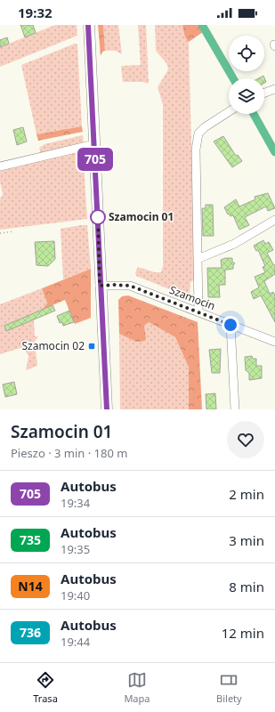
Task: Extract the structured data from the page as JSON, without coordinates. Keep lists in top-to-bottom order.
{
  "streets": {
    "street": ["Szamocin"]
  },
  "places": {
    "other": ["Szamocin 01"],
    "transit": ["Szamocin 02"]
  },
  "lines": ["bus line 705"],
  "page": {
    "status": "19:32",
    "on_map": "705",
    "heading": ["Szamocin 01", "Pieszo · 3 min · 180 m"],
    "list": [
      {
        "mark": "705",
        "name": "Autobus",
        "note": "19:34",
        "value": "2 min"
      },
      {
        "mark": "735",
        "name": "Autobus",
        "note": "19:35",
        "value": "3 min"
      },
      {
        "mark": "N14",
        "name": "Autobus",
        "note": "19:40",
        "value": "8 min"
      },
      {
        "mark": "736",
        "name": "Autobus",
        "note": "19:44",
        "value": "12 min"
      }
    ],
    "tabs": ["Trasa", "Mapa", "Bilety"]
  }
}
